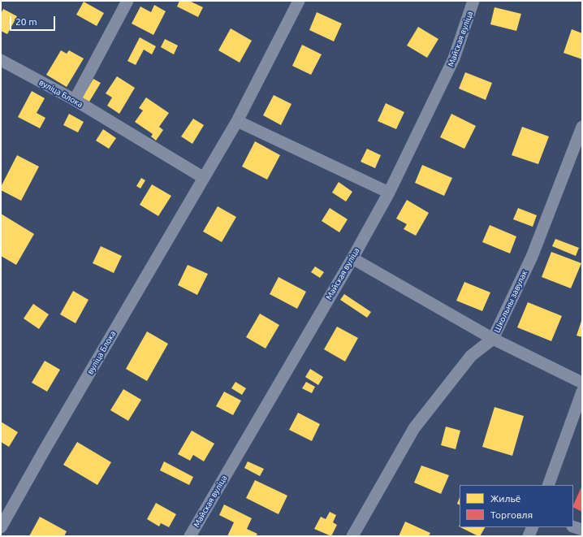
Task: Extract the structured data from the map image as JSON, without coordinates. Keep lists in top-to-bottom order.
{
  "streets": {
    "street": ["Майская вуліца", "вуліца Блока", "Школьны завулак"]
  },
  "legend": ["Жильё", "Торговля"],
  "scale_bar": "20 m"
}
